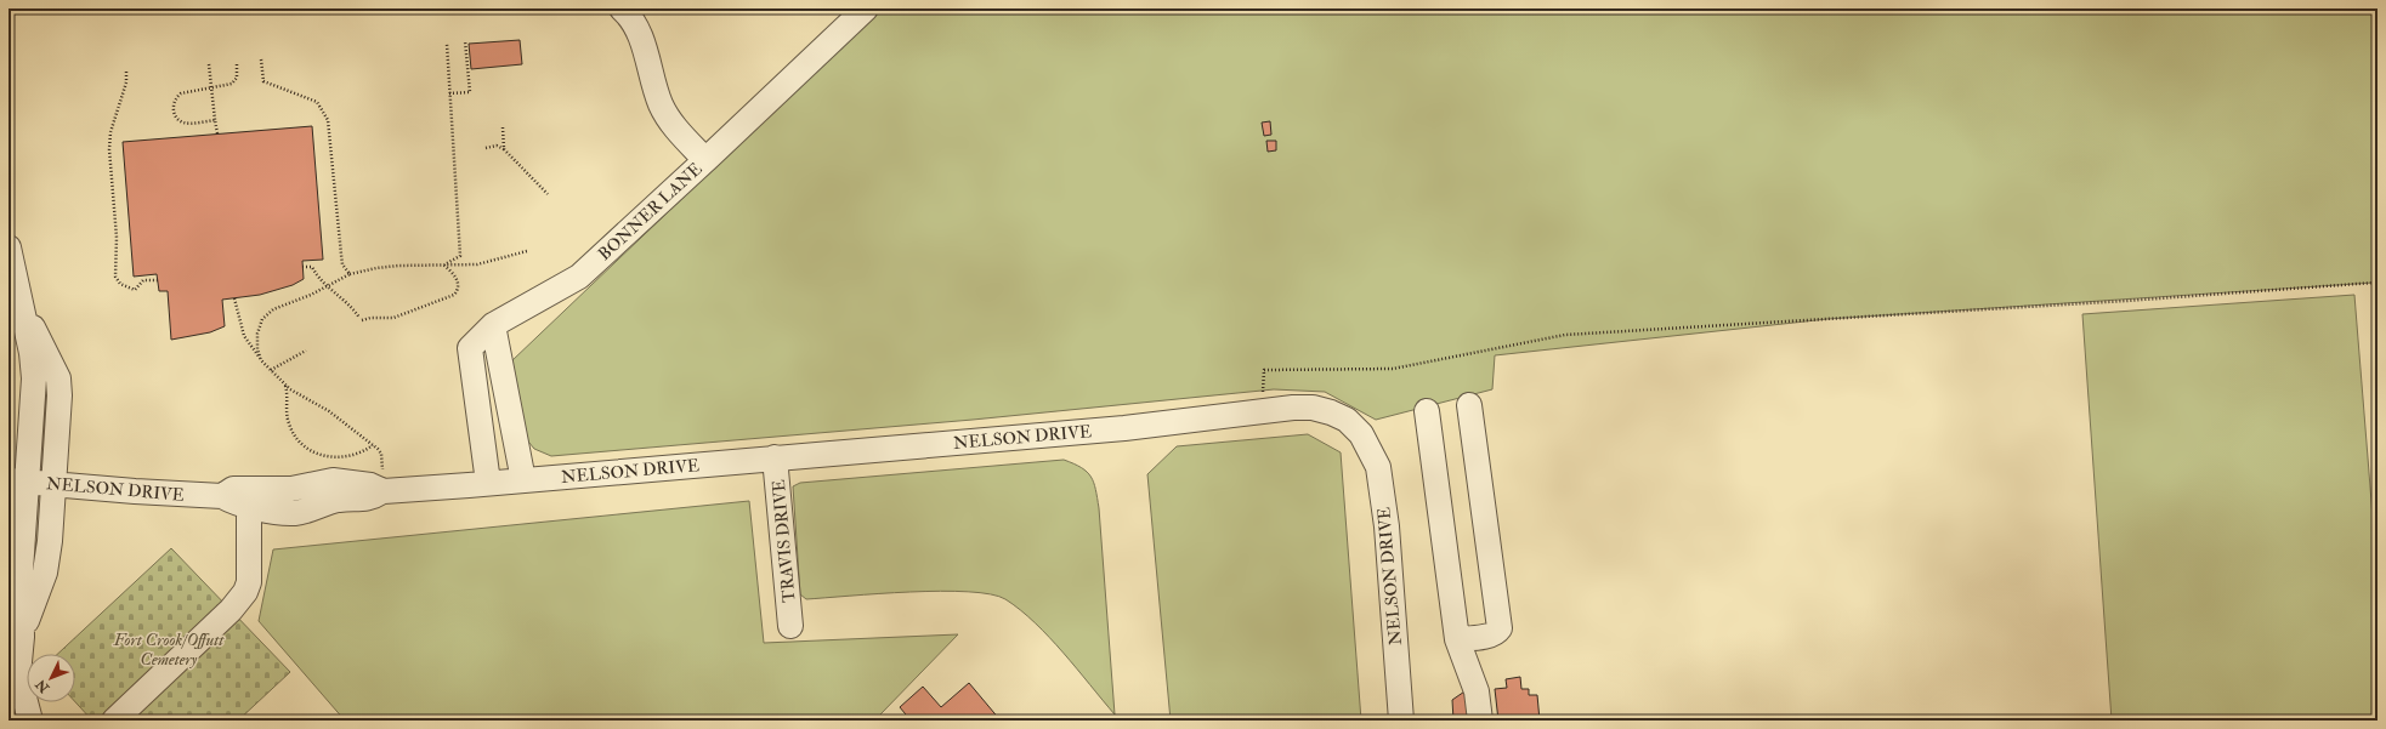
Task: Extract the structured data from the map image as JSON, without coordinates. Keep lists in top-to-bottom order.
{
  "streets": {
    "street": ["BONNER LANE", "NELSON DRIVE", "TRAVIS DRIVE"]
  },
  "crossings": [
    ["BONNER LANE", "NELSON DRIVE"],
    ["NELSON DRIVE", "TRAVIS DRIVE"]
  ],
  "parks": ["Fort Crook/Offutt Cemetery"],
  "north": "bottom left"
}
